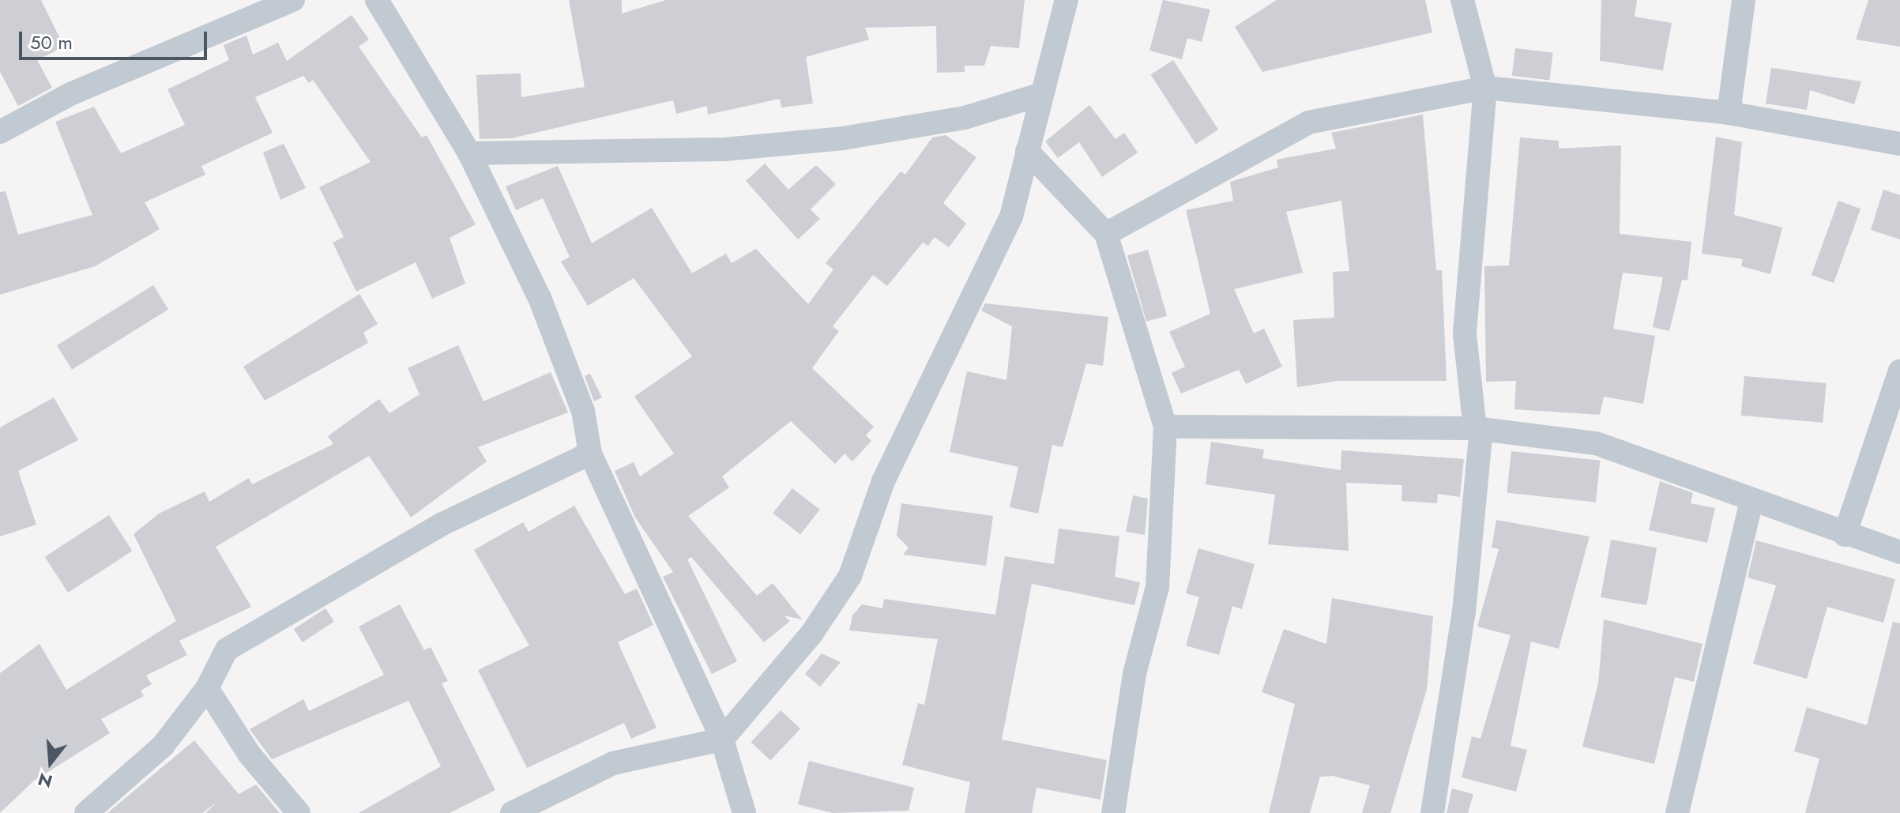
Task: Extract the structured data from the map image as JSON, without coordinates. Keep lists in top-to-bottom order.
{
  "scale_bar": "50 m",
  "north": "bottom"
}
